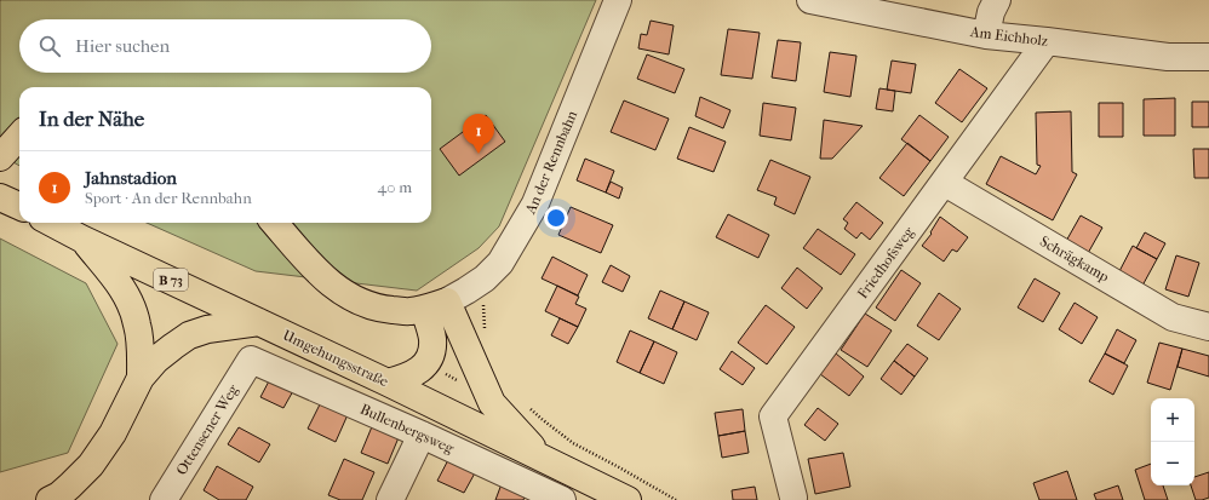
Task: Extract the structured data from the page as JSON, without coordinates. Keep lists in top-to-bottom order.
{
  "streets": {
    "main road": ["B 73", "Umgehungsstraße"],
    "street": [
      "Am Eichholz",
      "An der Rennbahn",
      "Schrägkamp",
      "Friedhofsweg",
      "Bullenbergsweg",
      "Ottensener Weg"
    ]
  },
  "crossings": [
    ["Am Eichholz", "Friedhofsweg"],
    ["Schrägkamp", "Friedhofsweg"],
    ["Bullenbergsweg", "Ottensener Weg"]
  ],
  "page": {
    "search": "Hier suchen",
    "heading": "In der Nähe",
    "pins": "1",
    "list": [
      {
        "mark": "1",
        "name": "Jahnstadion",
        "note": "Sport · An der Rennbahn",
        "value": "40 m"
      }
    ],
    "map_buttons": ["+", "−"]
  }
}
